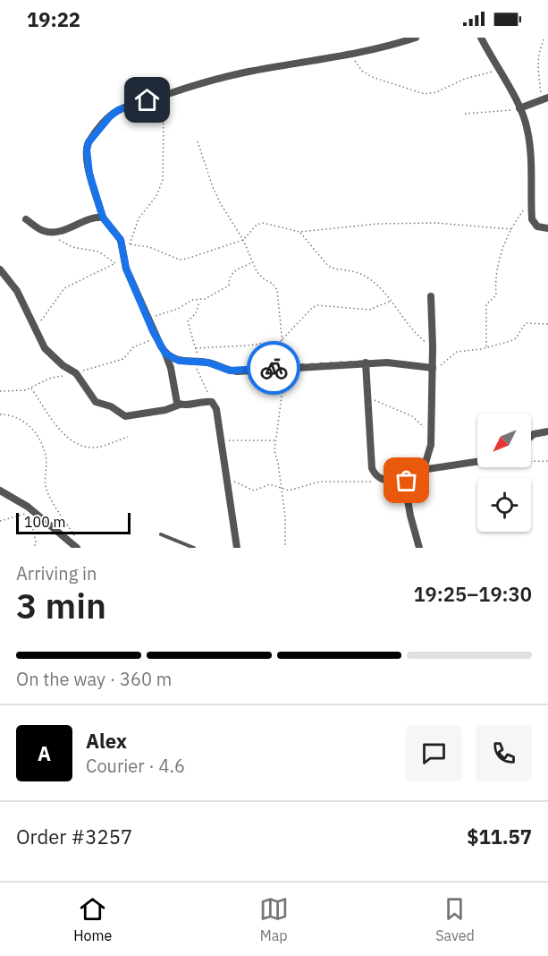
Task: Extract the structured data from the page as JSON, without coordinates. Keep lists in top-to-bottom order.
{
  "scale_bar": "100 m",
  "north": "bottom left",
  "page": {
    "status": "19:22",
    "scale": "100 m",
    "heading": ["3 min", "Arriving in", "19:25–19:30"],
    "panel": [
      "Alex",
      "Courier · 4.6",
      "Order #3257",
      "$11.57"
    ],
    "bar": "On the way · 360 m",
    "round": "A",
    "tabs": ["Home", "Map", "Saved"]
  }
}
